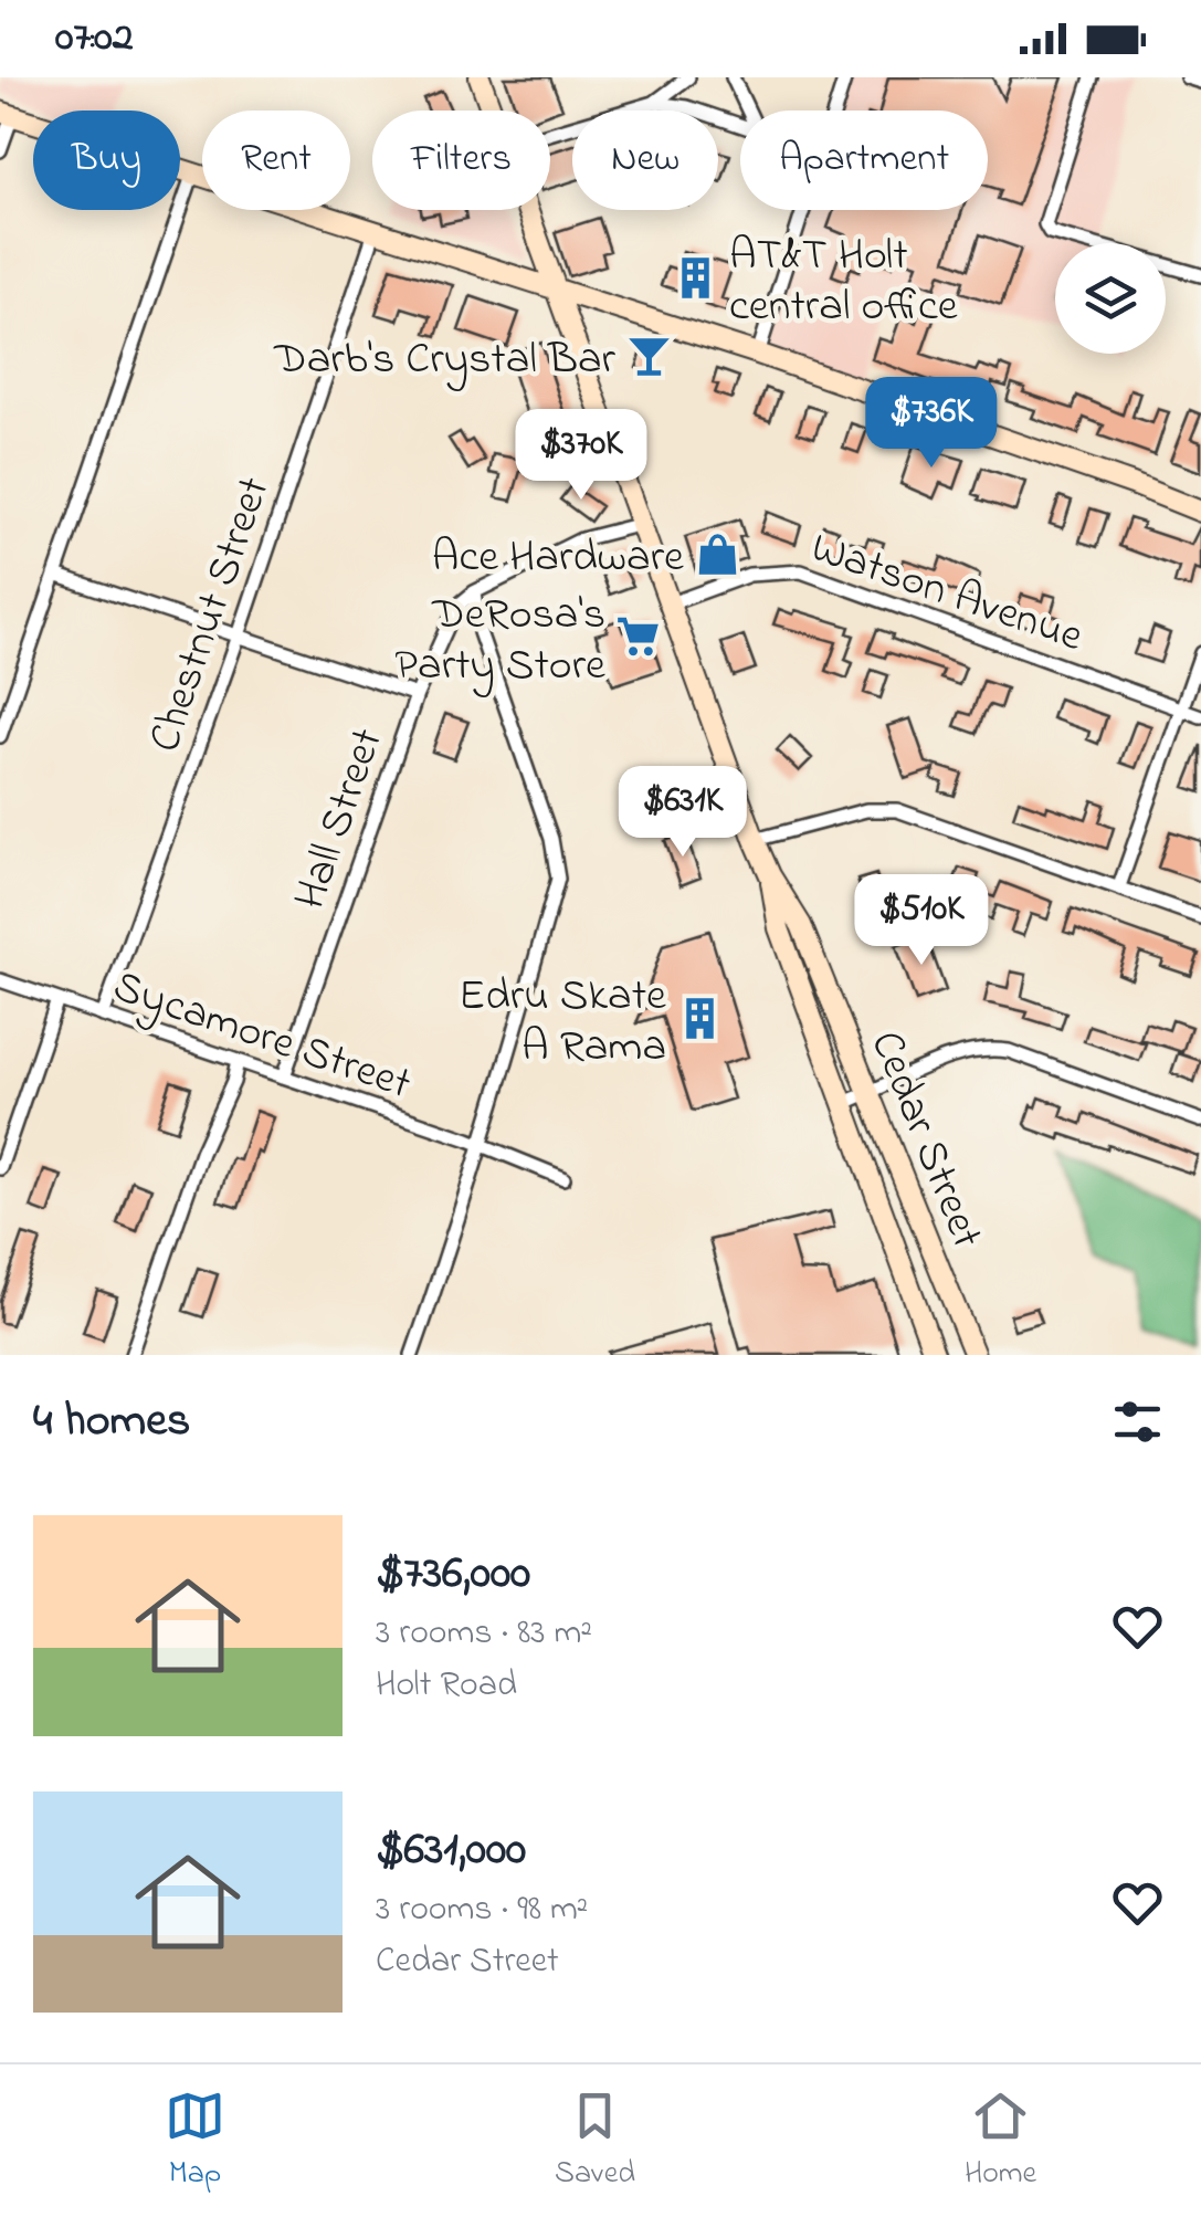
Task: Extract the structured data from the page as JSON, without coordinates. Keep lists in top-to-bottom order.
{
  "streets": {
    "main road": ["Cedar Street"],
    "street": [
      "Watson Avenue",
      "Chestnut Street",
      "Hall Street",
      "Sycamore Street"
    ]
  },
  "crossings": [
    ["Chestnut Street", "Sycamore Street"],
    ["Hall Street", "Sycamore Street"]
  ],
  "places": {
    "building": ["AT&T Holt central office", "Edru Skate A Rama"],
    "bar": ["Darb's Crystal Bar"],
    "shop": ["Ace Hardware"],
    "supermarket": ["DeRosa's Party Store"]
  },
  "page": {
    "status": "07:02",
    "chip": [
      "Buy",
      "Rent",
      "Filters",
      "New",
      "Apartment"
    ],
    "price": [
      "$736K",
      "$370K",
      "$631K",
      "$510K"
    ],
    "heading": "4 homes",
    "list": [
      {
        "name": "$736,000",
        "note": "3 rooms · 83 m² · Holt Road"
      },
      {
        "name": "$631,000",
        "note": "3 rooms · 98 m² · Cedar Street"
      }
    ],
    "tabs": ["Map", "Saved", "Home"]
  }
}
